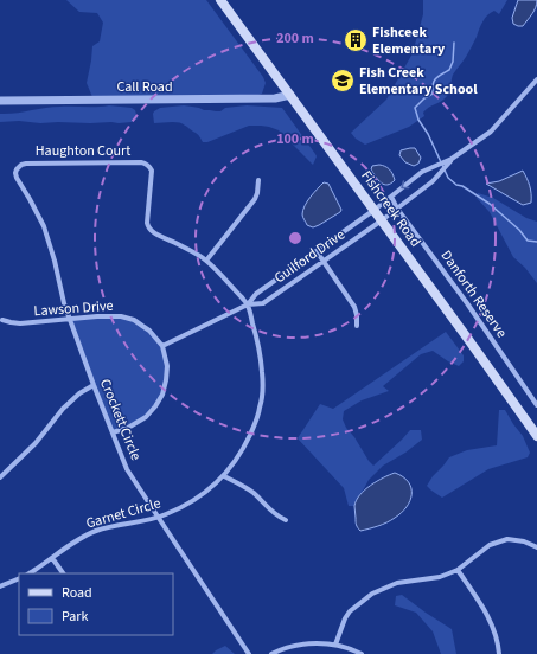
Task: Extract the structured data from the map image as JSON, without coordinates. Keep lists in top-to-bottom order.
{
  "streets": {
    "main road": ["Fishcreek Road"],
    "street": [
      "Call Road",
      "Haughton Court",
      "Guilford Drive",
      "Danforth Reserve",
      "Lawson Drive",
      "Crockett Circle",
      "Garnet Circle"
    ]
  },
  "crossings": [
    ["Call Road", "Fishcreek Road"],
    ["Haughton Court", "Crockett Circle"],
    ["Haughton Court", "Garnet Circle"],
    ["Fishcreek Road", "Guilford Drive"],
    ["Guilford Drive", "Danforth Reserve"],
    ["Guilford Drive", "Lawson Drive"],
    ["Guilford Drive", "Garnet Circle"],
    ["Lawson Drive", "Crockett Circle"],
    ["Crockett Circle", "Garnet Circle"]
  ],
  "places": {
    "building": ["Fishceek Elementary"],
    "school or university": ["Fish Creek Elementary School"]
  },
  "legend": ["Road", "Park"],
  "rings": ["200 m", "100 m"]
}
